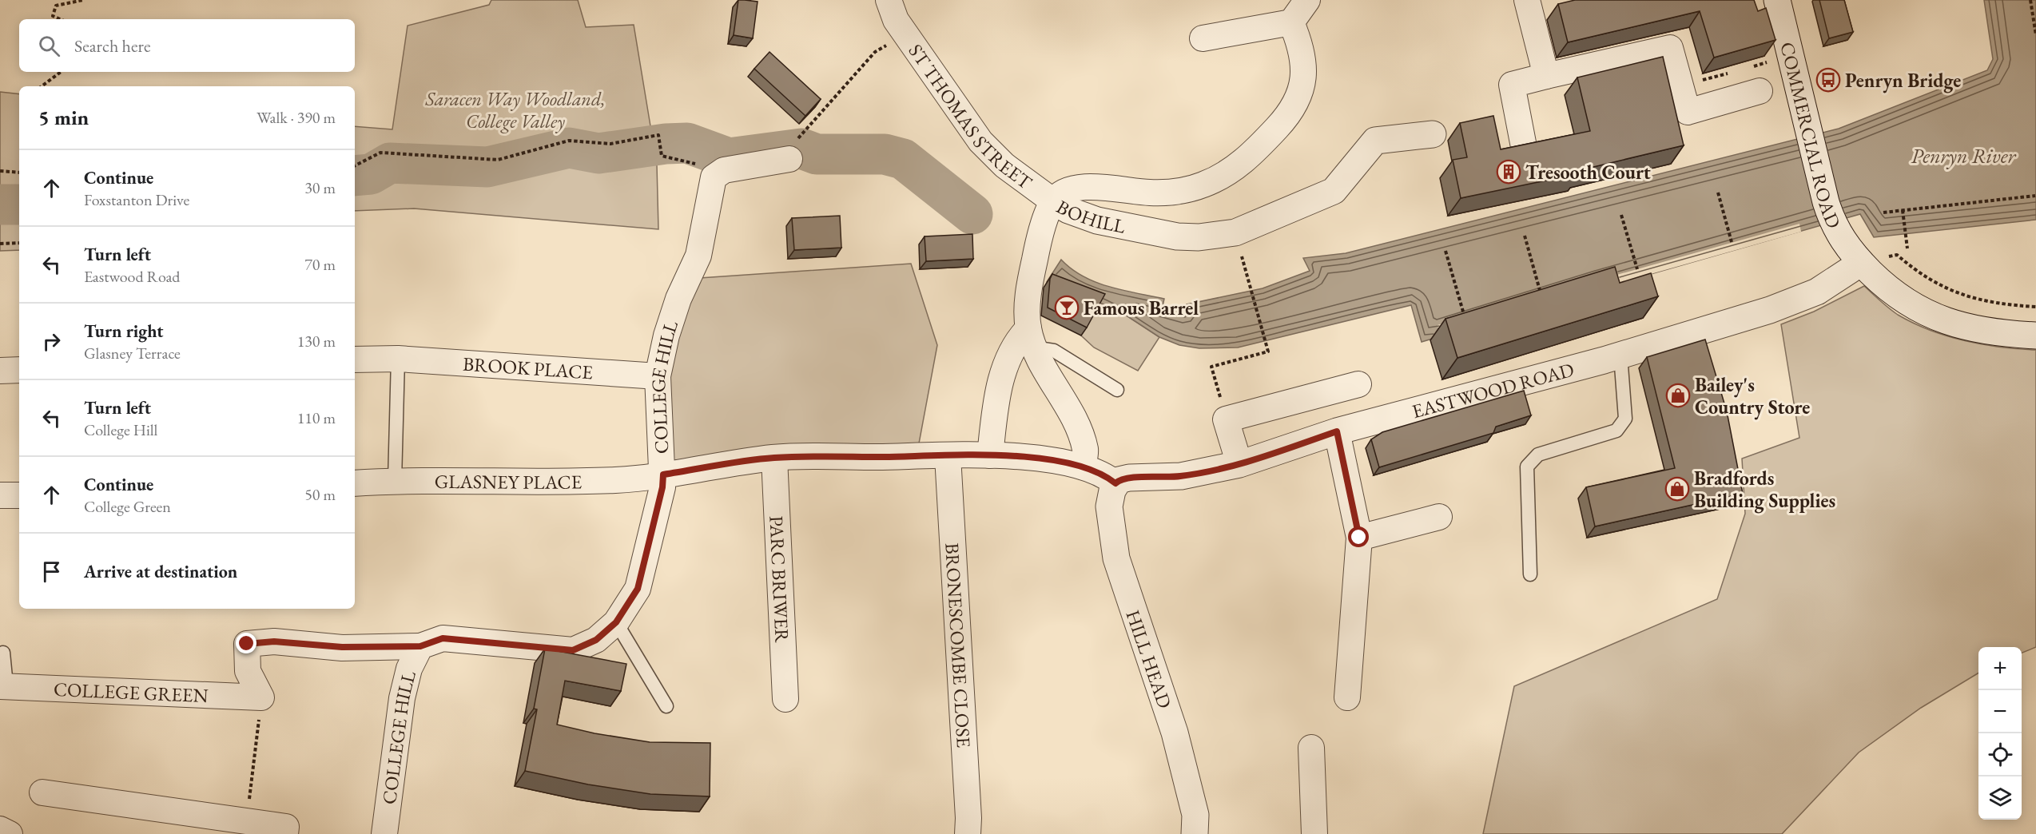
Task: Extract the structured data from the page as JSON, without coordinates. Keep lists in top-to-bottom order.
{
  "streets": {
    "street": [
      "ST THOMAS STREET",
      "COMMERCIAL ROAD",
      "BOHILL",
      "BROOK PLACE",
      "COLLEGE HILL",
      "EASTWOOD ROAD",
      "GLASNEY PLACE",
      "PARC BRIWER",
      "BRONESCOMBE CLOSE",
      "HILL HEAD",
      "COLLEGE GREEN"
    ]
  },
  "crossings": [
    ["ST THOMAS STREET", "BOHILL"],
    ["ST THOMAS STREET", "GLASNEY PLACE"],
    ["COMMERCIAL ROAD", "EASTWOOD ROAD"],
    ["BROOK PLACE", "COLLEGE HILL"],
    ["COLLEGE HILL", "GLASNEY PLACE"],
    ["EASTWOOD ROAD", "GLASNEY PLACE"],
    ["EASTWOOD ROAD", "HILL HEAD"],
    ["GLASNEY PLACE", "PARC BRIWER"],
    ["GLASNEY PLACE", "BRONESCOMBE CLOSE"],
    ["GLASNEY PLACE", "HILL HEAD"]
  ],
  "water": ["Penryn River"],
  "parks": ["Saracen Way Woodland, College Valley"],
  "places": {
    "bus stop": ["Penryn Bridge"],
    "building": ["Tresooth Court"],
    "bar": ["Famous Barrel"],
    "shop": ["Bailey's Country Store", "Bradfords Building Supplies"]
  },
  "page": {
    "search": "Search here",
    "heading": ["5 min", "Walk · 390 m"],
    "list": [
      ["Continue", "Foxstanton Drive", "30 m"],
      ["Turn left", "Eastwood Road", "70 m"],
      ["Turn right", "Glasney Terrace", "130 m"],
      ["Turn left", "College Hill", "110 m"],
      ["Continue", "College Green", "50 m"],
      "Arrive at destination"
    ],
    "map_buttons": ["+", "−"]
  }
}
